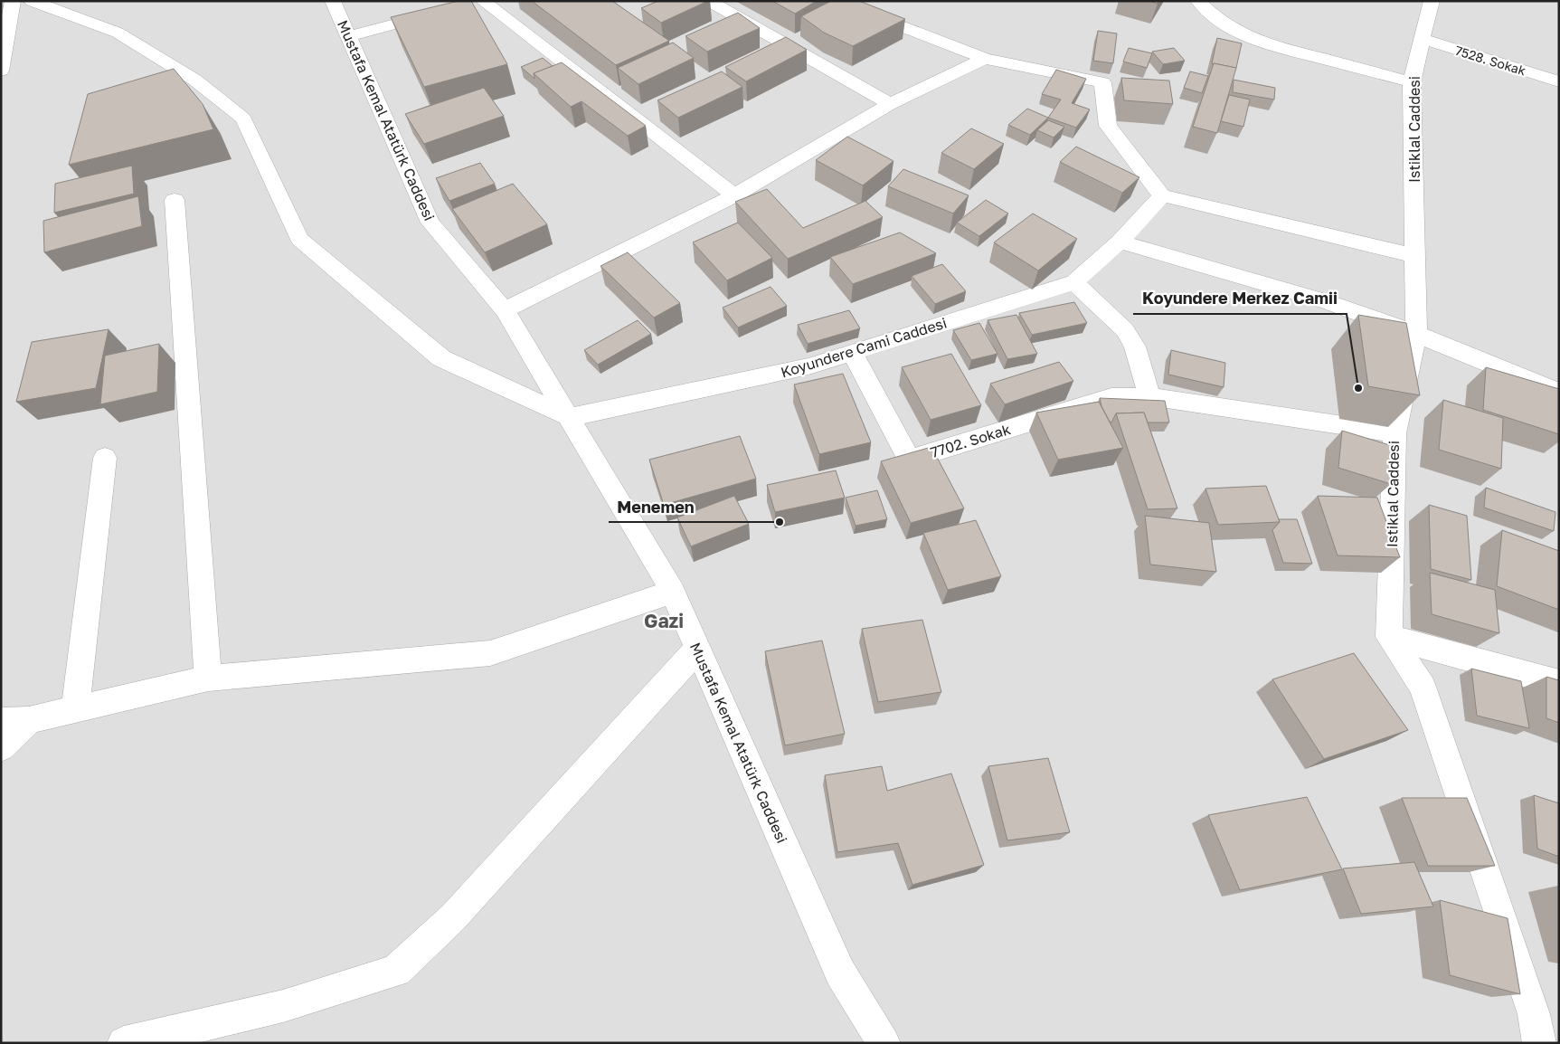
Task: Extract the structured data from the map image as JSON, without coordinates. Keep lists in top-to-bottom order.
{
  "streets": {
    "street": [
      "7528. Sokak",
      "Mustafa Kemal Atatürk Caddesi",
      "Istiklal Caddesi",
      "Koyundere Cami Caddesi",
      "7702. Sokak"
    ]
  },
  "crossings": [
    ["7528. Sokak", "Istiklal Caddesi"],
    ["Mustafa Kemal Atatürk Caddesi", "Koyundere Cami Caddesi"],
    ["Koyundere Cami Caddesi", "7702. Sokak"]
  ],
  "districts": ["Gazi"],
  "places": ["Koyundere Merkez Camii", "Menemen"]
}
